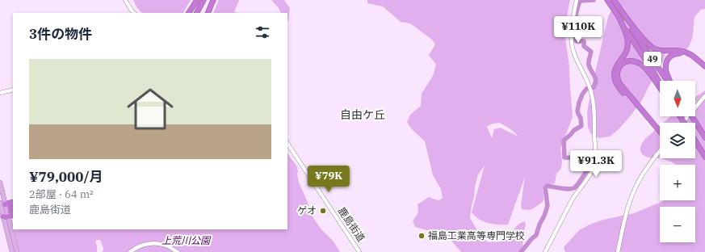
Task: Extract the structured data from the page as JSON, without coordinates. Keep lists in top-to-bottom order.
{
  "streets": {
    "highway": ["49"],
    "street": ["鹿島街道"]
  },
  "districts": ["自由ケ丘"],
  "parks": ["上荒川公園"],
  "places": ["ゲオ", "福島工業高等専門学校"],
  "north": "bottom",
  "page": {
    "heading": "3件の物件",
    "price": ["¥110K", "¥91.3K", "¥79K"],
    "list": [
      {
        "name": "¥79,000/月",
        "note": "2部屋 · 64 m² · 鹿島街道"
      }
    ],
    "map_buttons": ["+", "−"]
  }
}
